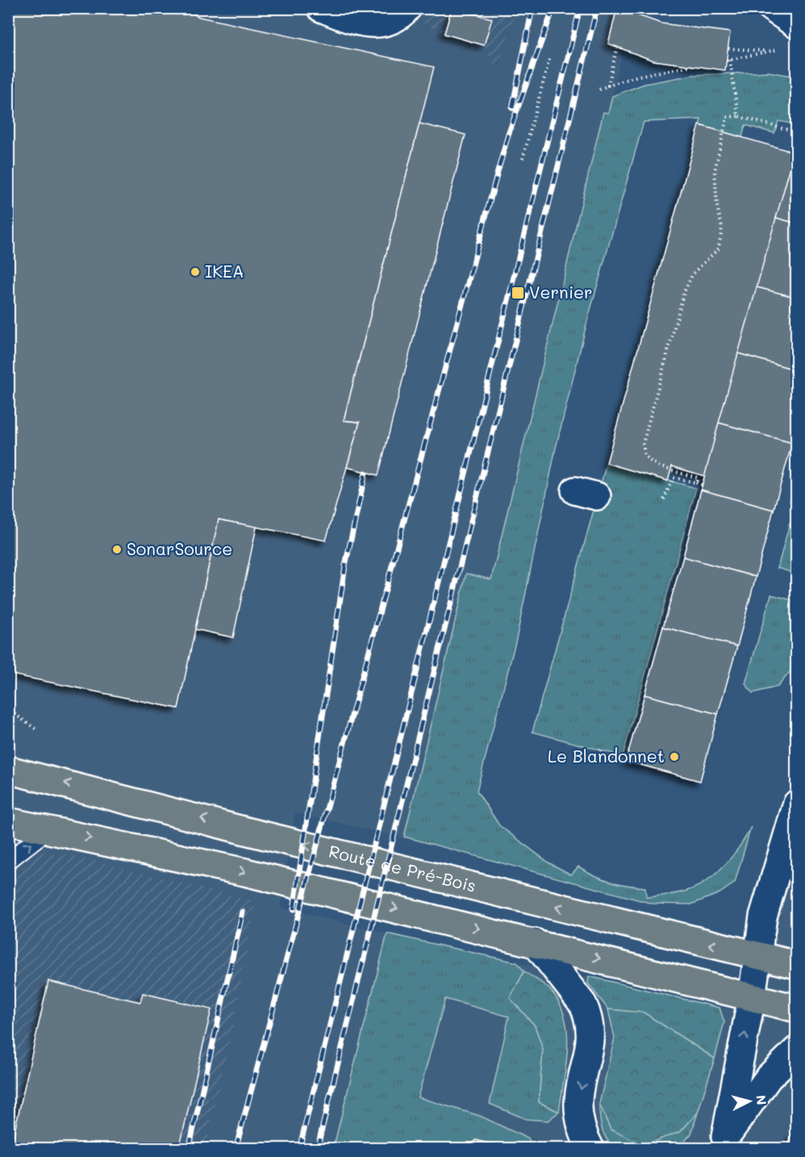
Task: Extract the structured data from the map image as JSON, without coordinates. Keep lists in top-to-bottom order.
{
  "streets": {
    "main road": ["Route de Pré-Bois"]
  },
  "places": {
    "other": ["IKEA", "SonarSource", "Le Blandonnet"],
    "transit": ["Vernier"]
  },
  "north": "right"
}
